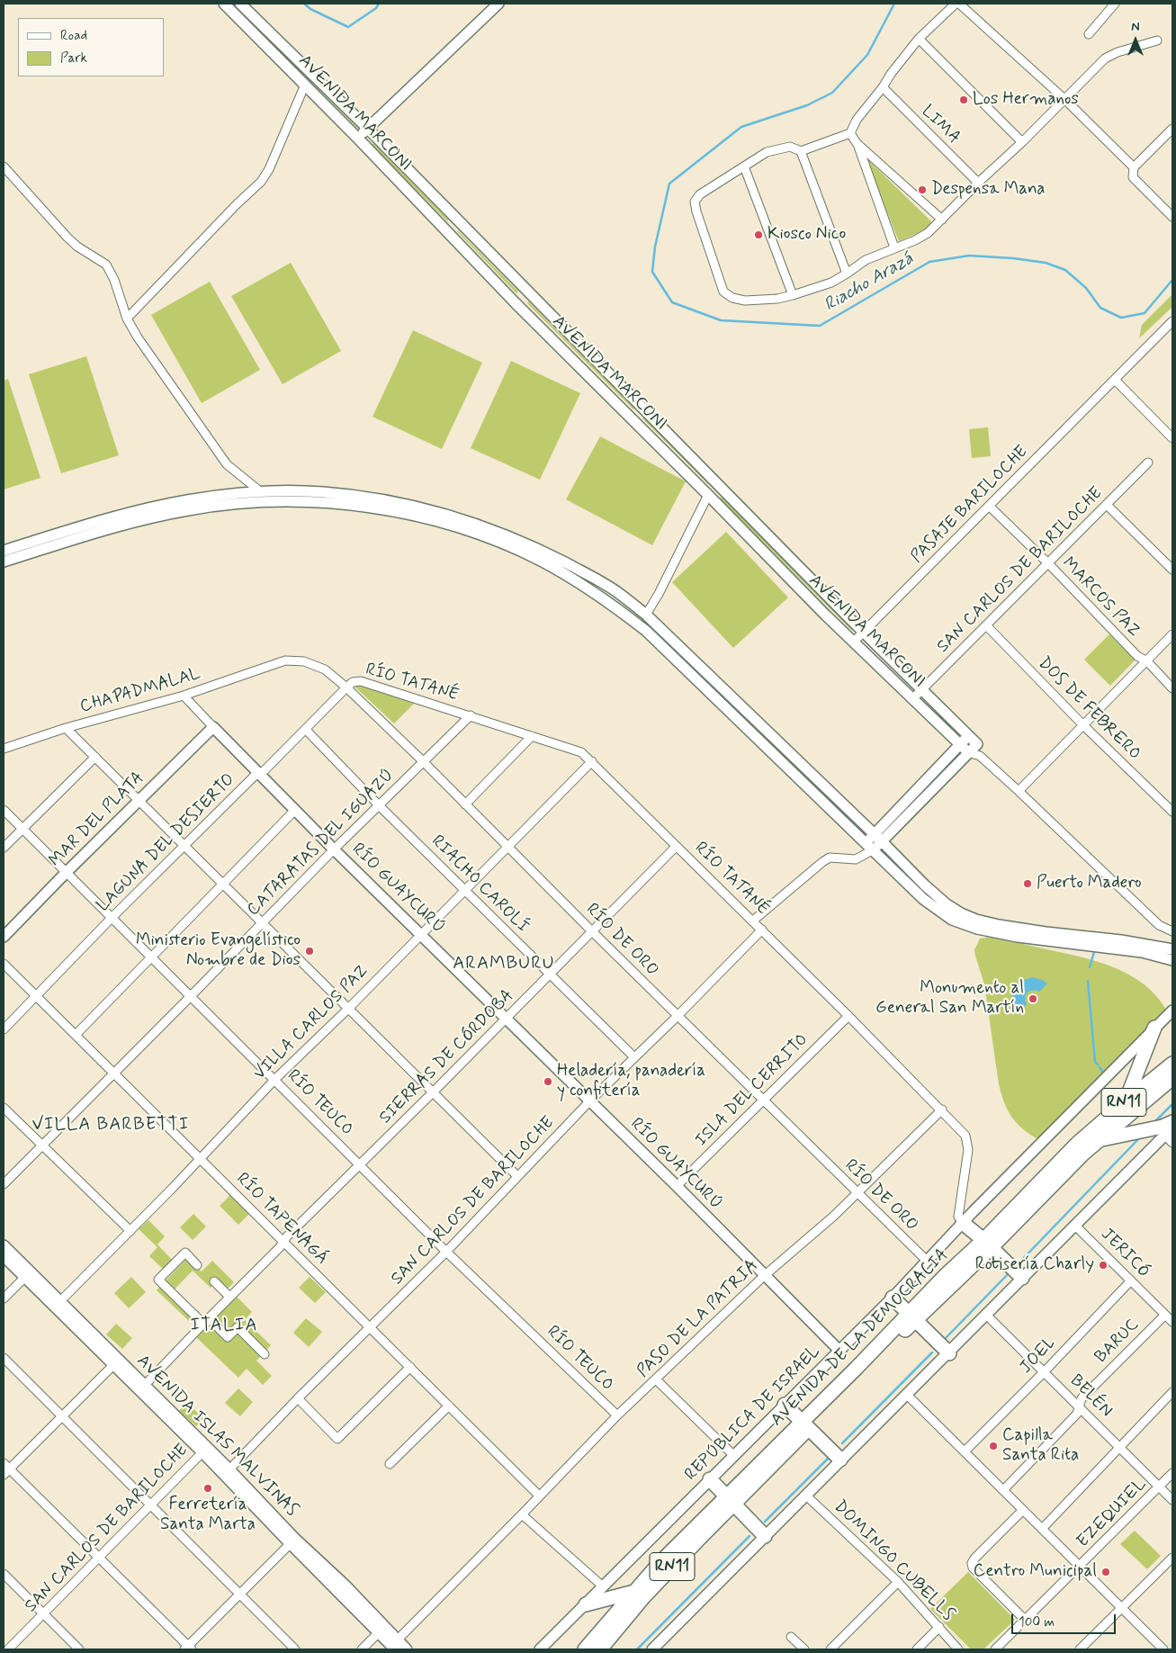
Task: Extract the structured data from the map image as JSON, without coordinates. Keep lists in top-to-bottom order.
{
  "streets": {
    "highway": ["RN11", "AVENIDA DE LA DEMOCRACIA"],
    "street": [
      "AVENIDA MARCONI",
      "LIMA",
      "PASAJE BARILOCHE",
      "SAN CARLOS DE BARILOCHE",
      "MARCOS PAZ",
      "RÍO TATANÉ",
      "CHAPADMALAL",
      "DOS DE FEBRERO",
      "MAR DEL PLATA",
      "LAGUNA DEL DESIERTO",
      "CATARATAS DEL IGUAZÚ",
      "RIACHO CAROLÍ",
      "RÍO GUAYCURÚ",
      "RÍO DE ORO",
      "VILLA CARLOS PAZ",
      "SIERRAS DE CÓRDOBA",
      "ISLA DEL CERRITO",
      "RÍO TEUCO",
      "RÍO TAPENAGÁ",
      "JERICÓ",
      "PASO DE LA PATRIA",
      "BARUC",
      "JOEL",
      "BELÉN",
      "REPÚBLICA DE ISRAEL",
      "AVENIDA ISLAS MALVINAS",
      "EZEQUIEL",
      "DOMINGO CUBELLS"
    ]
  },
  "crossings": [
    ["AVENIDA MARCONI", "PASAJE BARILOCHE"],
    ["AVENIDA MARCONI", "SAN CARLOS DE BARILOCHE"],
    ["PASAJE BARILOCHE", "MARCOS PAZ"],
    ["SAN CARLOS DE BARILOCHE", "MARCOS PAZ"],
    ["SAN CARLOS DE BARILOCHE", "RÍO TATANÉ"],
    ["SAN CARLOS DE BARILOCHE", "DOS DE FEBRERO"],
    ["SAN CARLOS DE BARILOCHE", "RIACHO CAROLÍ"],
    ["SAN CARLOS DE BARILOCHE", "RÍO GUAYCURÚ"],
    ["SAN CARLOS DE BARILOCHE", "RÍO DE ORO"],
    ["SAN CARLOS DE BARILOCHE", "RÍO TEUCO"],
    ["SAN CARLOS DE BARILOCHE", "RÍO TAPENAGÁ"],
    ["SAN CARLOS DE BARILOCHE", "AVENIDA ISLAS MALVINAS"],
    ["RÍO TATANÉ", "LAGUNA DEL DESIERTO"],
    ["RÍO TATANÉ", "CATARATAS DEL IGUAZÚ"],
    ["RÍO TATANÉ", "RÍO DE ORO"],
    ["RÍO TATANÉ", "VILLA CARLOS PAZ"],
    ["RÍO TATANÉ", "SIERRAS DE CÓRDOBA"],
    ["RÍO TATANÉ", "ISLA DEL CERRITO"],
    ["RÍO TATANÉ", "PASO DE LA PATRIA"],
    ["RÍO TATANÉ", "REPÚBLICA DE ISRAEL"],
    ["CHAPADMALAL", "RÍO GUAYCURÚ"],
    ["CHAPADMALAL", "RÍO DE ORO"],
    ["MAR DEL PLATA", "RÍO GUAYCURÚ"],
    ["MAR DEL PLATA", "RÍO TEUCO"],
    ["LAGUNA DEL DESIERTO", "RIACHO CAROLÍ"],
    ["LAGUNA DEL DESIERTO", "RÍO GUAYCURÚ"],
    ["LAGUNA DEL DESIERTO", "RÍO DE ORO"],
    ["LAGUNA DEL DESIERTO", "RÍO TEUCO"],
    ["LAGUNA DEL DESIERTO", "RÍO TAPENAGÁ"],
    ["CATARATAS DEL IGUAZÚ", "RIACHO CAROLÍ"],
    ["CATARATAS DEL IGUAZÚ", "RÍO GUAYCURÚ"],
    ["CATARATAS DEL IGUAZÚ", "RÍO DE ORO"],
    ["CATARATAS DEL IGUAZÚ", "RÍO TEUCO"],
    ["CATARATAS DEL IGUAZÚ", "RÍO TAPENAGÁ"],
    ["RIACHO CAROLÍ", "VILLA CARLOS PAZ"],
    ["RIACHO CAROLÍ", "SIERRAS DE CÓRDOBA"],
    ["RÍO GUAYCURÚ", "VILLA CARLOS PAZ"],
    ["RÍO GUAYCURÚ", "SIERRAS DE CÓRDOBA"],
    ["RÍO GUAYCURÚ", "ISLA DEL CERRITO"],
    ["RÍO GUAYCURÚ", "PASO DE LA PATRIA"],
    ["RÍO GUAYCURÚ", "REPÚBLICA DE ISRAEL"],
    ["RÍO DE ORO", "VILLA CARLOS PAZ"],
    ["RÍO DE ORO", "SIERRAS DE CÓRDOBA"],
    ["RÍO DE ORO", "ISLA DEL CERRITO"],
    ["RÍO DE ORO", "PASO DE LA PATRIA"],
    ["RÍO DE ORO", "REPÚBLICA DE ISRAEL"],
    ["VILLA CARLOS PAZ", "RÍO TEUCO"],
    ["VILLA CARLOS PAZ", "RÍO TAPENAGÁ"],
    ["VILLA CARLOS PAZ", "AVENIDA ISLAS MALVINAS"],
    ["SIERRAS DE CÓRDOBA", "RÍO TEUCO"],
    ["SIERRAS DE CÓRDOBA", "RÍO TAPENAGÁ"],
    ["SIERRAS DE CÓRDOBA", "AVENIDA ISLAS MALVINAS"],
    ["RÍO TEUCO", "PASO DE LA PATRIA"],
    ["RÍO TAPENAGÁ", "PASO DE LA PATRIA"],
    ["JERICÓ", "BARUC"],
    ["JERICÓ", "JOEL"],
    ["PASO DE LA PATRIA", "AVENIDA ISLAS MALVINAS"],
    ["BARUC", "BELÉN"],
    ["JOEL", "BELÉN"],
    ["BELÉN", "EZEQUIEL"]
  ],
  "districts": ["ARAMBURU", "VILLA BARBETTI", "ITALIA"],
  "water": ["Riacho Arazá"],
  "places": [
    "Los Hermanos",
    "Despensa Mana",
    "Kiosco Nico",
    "Puerto Madero",
    "Ministerio Evangelístico Nombre de Dios",
    "Monumento al General San Martín",
    "Heladería, panadería y confitería",
    "Rotisería Charly",
    "Capilla Santa Rita",
    "Ferretería Santa Marta",
    "Centro Municipal"
  ],
  "legend": ["Road", "Park"],
  "scale_bar": "100 m",
  "north": "top"
}
